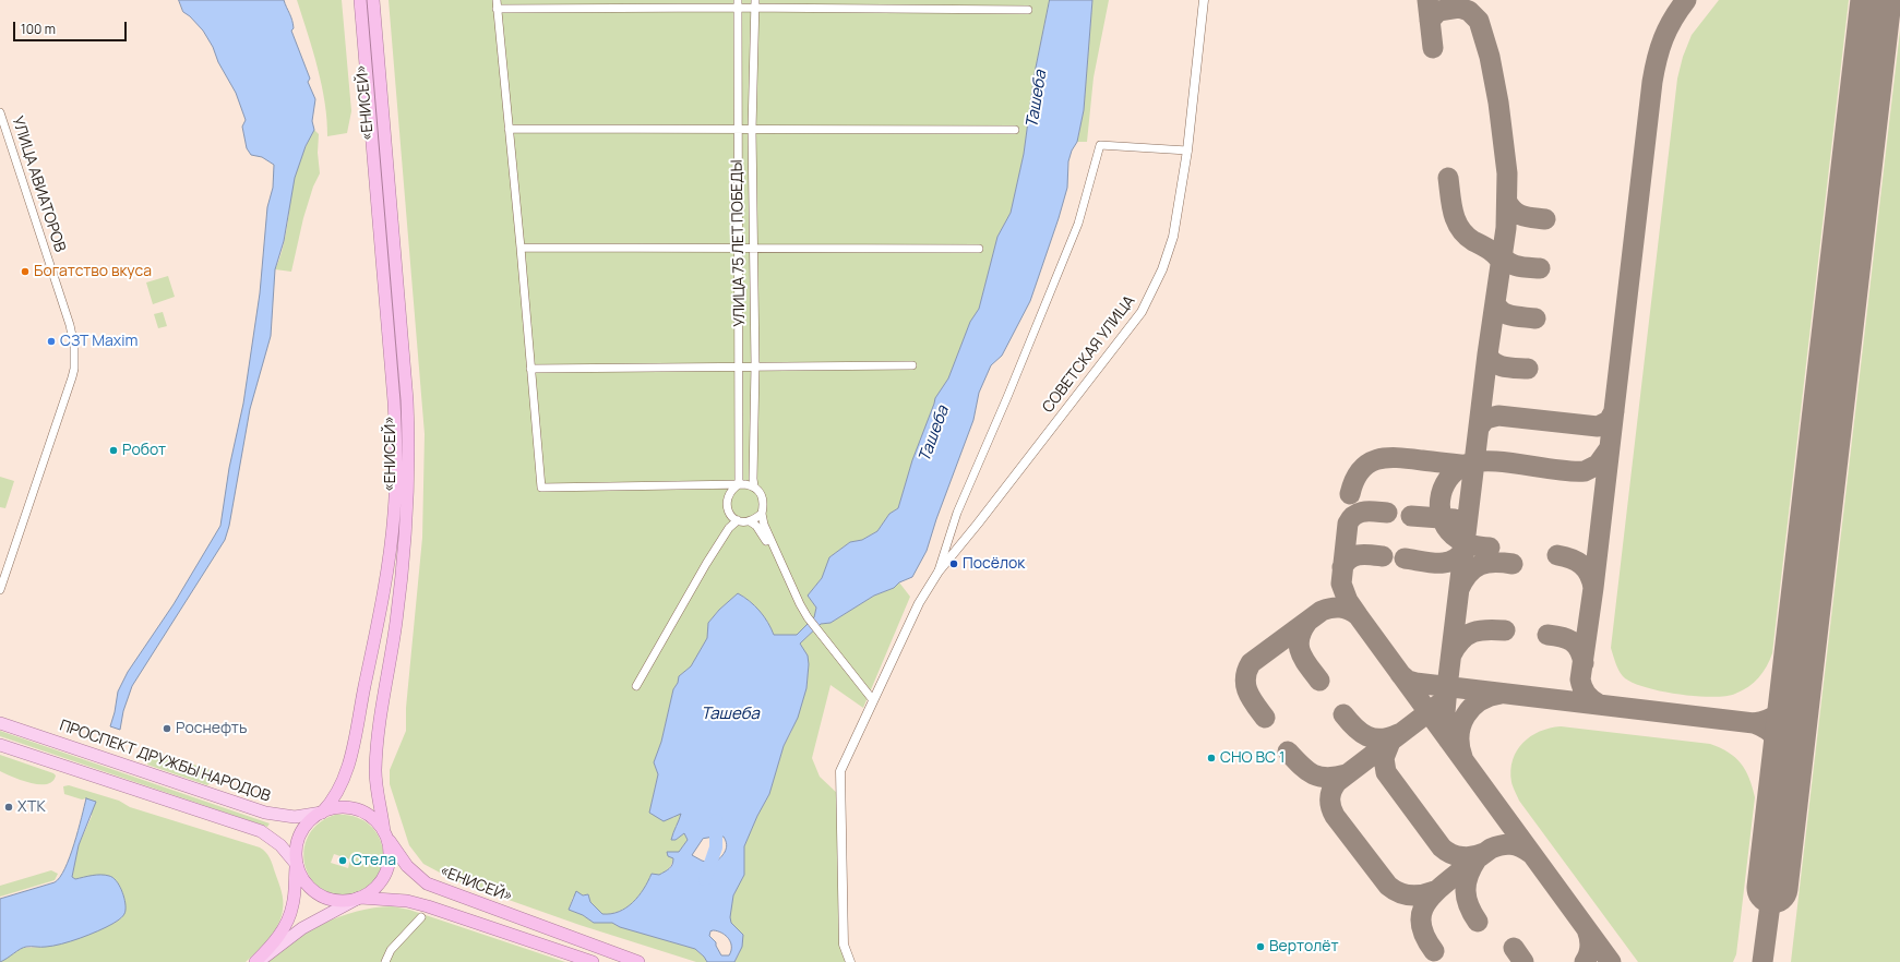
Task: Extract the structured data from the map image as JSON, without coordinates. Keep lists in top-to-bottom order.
{
  "streets": {
    "highway": ["«ЕНИСЕЙ»"],
    "main road": ["ПРОСПЕКТ ДРУЖБЫ НАРОДОВ"],
    "street": ["УЛИЦА АВИАТОРОВ", "УЛИЦА 75 ЛЕТ ПОБЕДЫ", "СОВЕТСКАЯ УЛИЦА"]
  },
  "crossings": [
    ["«ЕНИСЕЙ»", "ПРОСПЕКТ ДРУЖБЫ НАРОДОВ"]
  ],
  "water": ["Ташеба"],
  "places": [
    "Богатство вкуса",
    "СЗТ Maxim",
    "Робот",
    "Посёлок",
    "Роснефть",
    "СНО ВС 1",
    "ХТК",
    "Стела",
    "Вертолёт"
  ],
  "scale_bar": "100 m"
}
